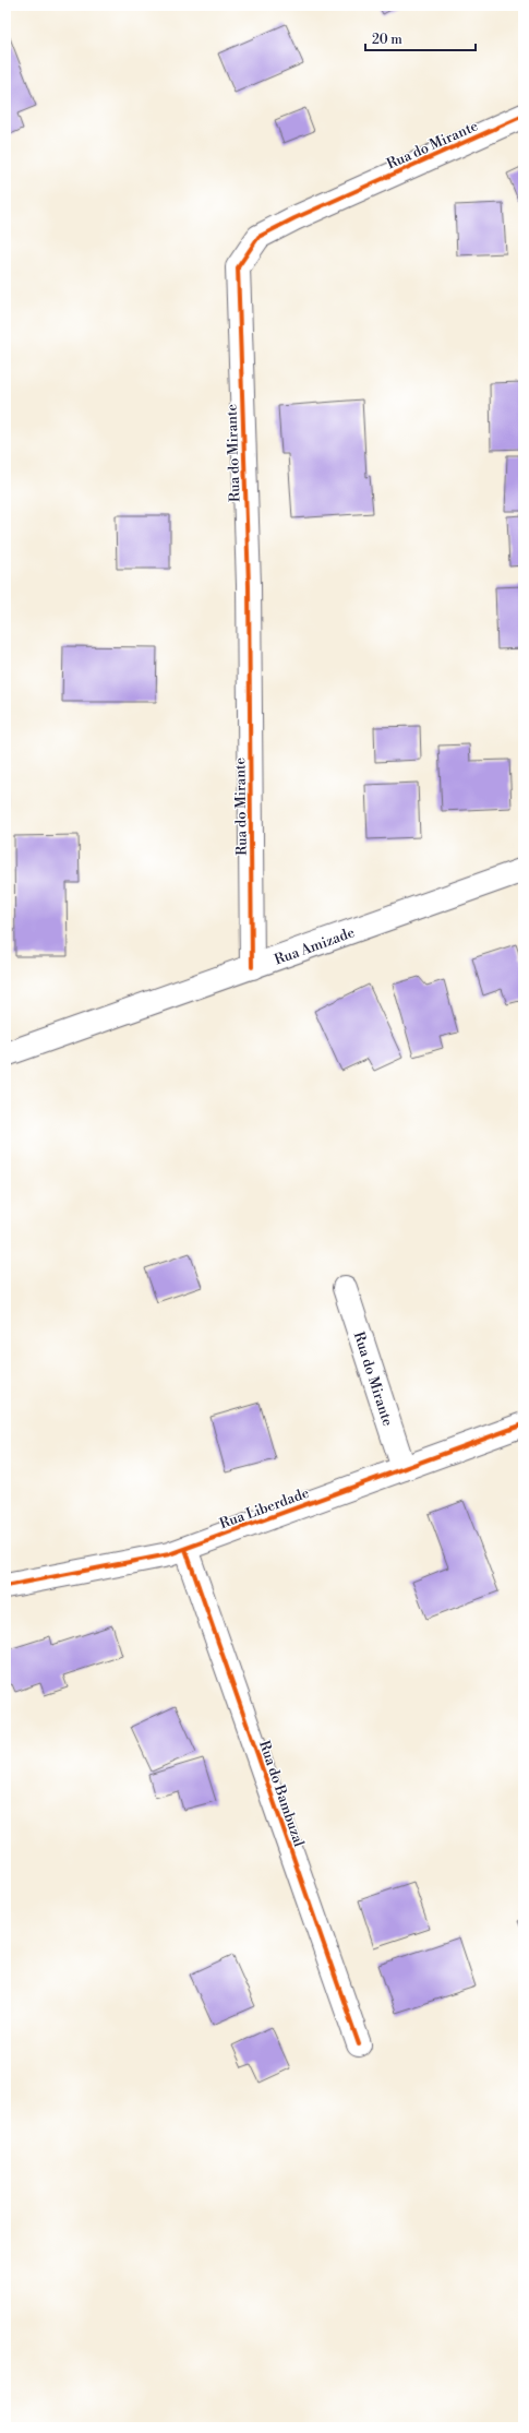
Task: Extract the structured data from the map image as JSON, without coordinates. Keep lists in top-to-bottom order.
{
  "streets": {
    "street": [
      "Rua do Mirante",
      "Rua Amizade",
      "Rua Liberdade",
      "Rua do Bambuzal"
    ]
  },
  "crossings": [
    ["Rua do Mirante", "Rua Amizade"],
    ["Rua do Mirante", "Rua Liberdade"],
    ["Rua Liberdade", "Rua do Bambuzal"]
  ],
  "scale_bar": "20 m"
}
